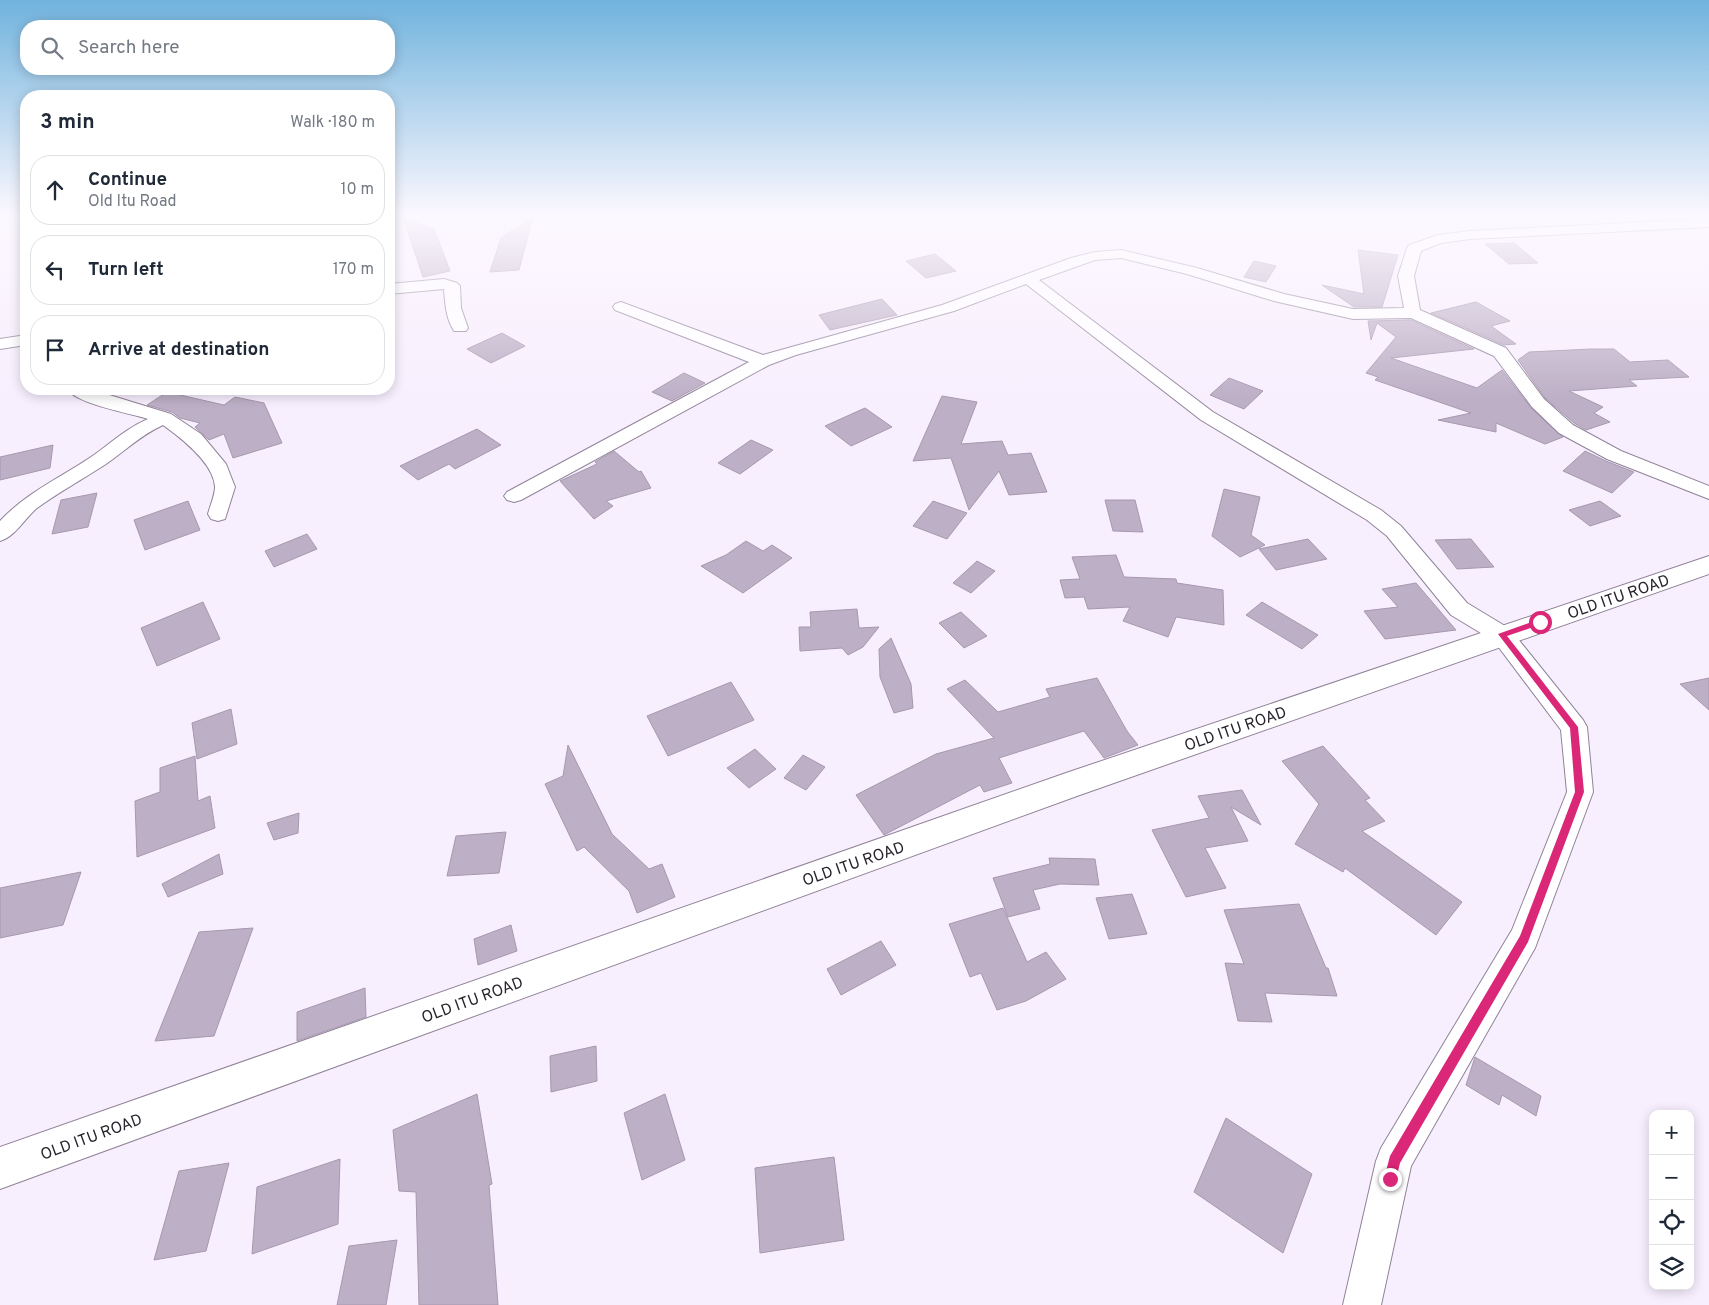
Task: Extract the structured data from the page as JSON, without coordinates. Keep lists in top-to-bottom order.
{
  "streets": {
    "street": ["OLD ITU ROAD"]
  },
  "page": {
    "search": "Search here",
    "heading": ["3 min", "Walk · 180 m"],
    "list": [
      ["Continue", "Old Itu Road", "10 m"],
      ["Turn left", "170 m"],
      "Arrive at destination"
    ],
    "map_buttons": ["+", "−"]
  }
}
